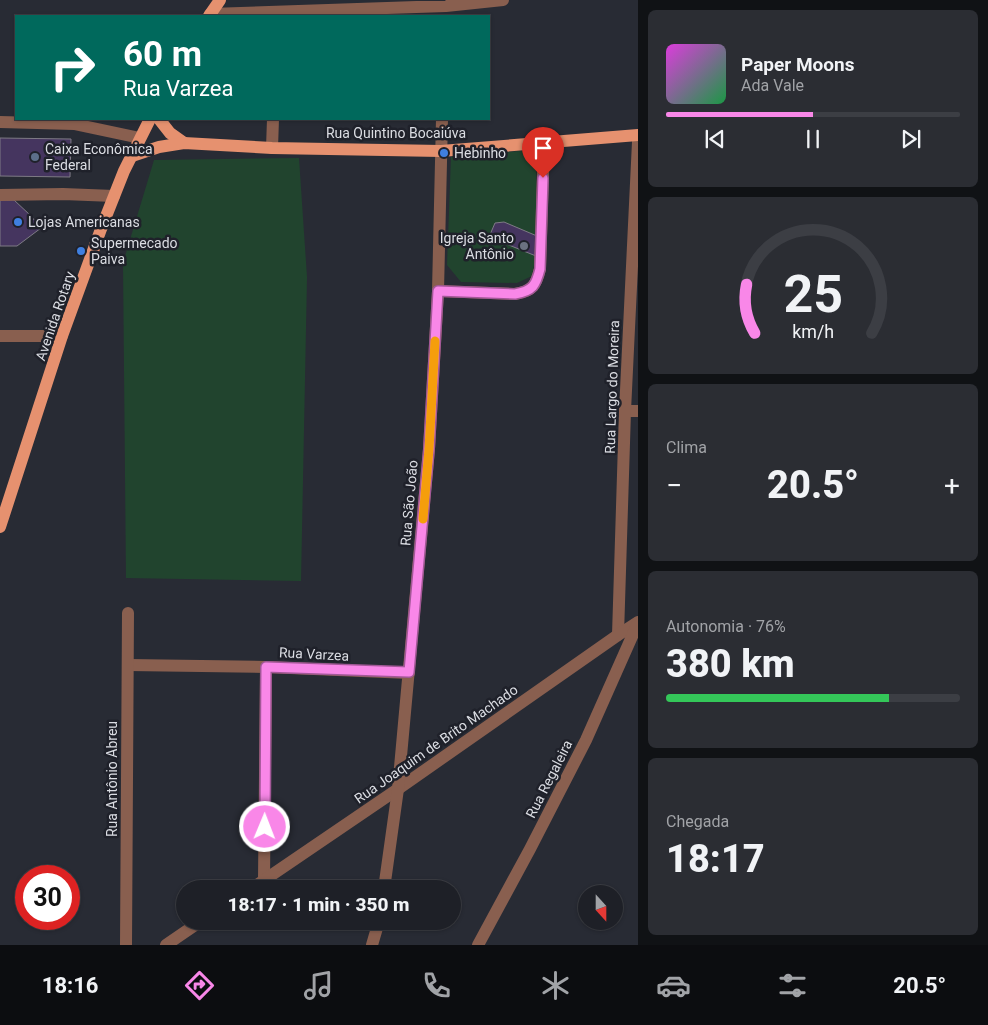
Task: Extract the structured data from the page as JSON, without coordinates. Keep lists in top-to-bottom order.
{
  "streets": {
    "main road": ["Rua Quintino Bocaiúva", "Avenida Rotary"],
    "street": [
      "Rua Largo do Moreira",
      "Rua São João",
      "Rua Varzea",
      "Rua Joaquim de Brito Machado",
      "Rua Antônio Abreu",
      "Rua Regaleira"
    ]
  },
  "crossings": [
    ["Rua Quintino Bocaiúva", "Avenida Rotary"],
    ["Rua Quintino Bocaiúva", "Rua São João"],
    ["Rua Largo do Moreira", "Rua Joaquim de Brito Machado"],
    ["Rua São João", "Rua Varzea"],
    ["Rua São João", "Rua Joaquim de Brito Machado"],
    ["Rua Varzea", "Rua Antônio Abreu"],
    ["Rua Joaquim de Brito Machado", "Rua Regaleira"]
  ],
  "places": [
    "Hebinho",
    "Caixa Econômica Federal",
    "Lojas Americanas",
    "Igreja Santo Antônio",
    "Supermecado Paiva"
  ],
  "north": "bottom",
  "page": {
    "turn": ["60 m", "Rua Varzea"],
    "song": ["Paper Moons", "Ada Vale"],
    "tile": [
      "Clima",
      ["Autonomia · 76%", "380 km"],
      ["Chegada", "18:17"]
    ],
    "heat": ["−", "20.5°", "+"],
    "limit": "30",
    "trip": "18:17 · 1 min · 350 m",
    "tabs": ["18:16", "20.5°"],
    "gauge": ["25", "km/h"]
  }
}
